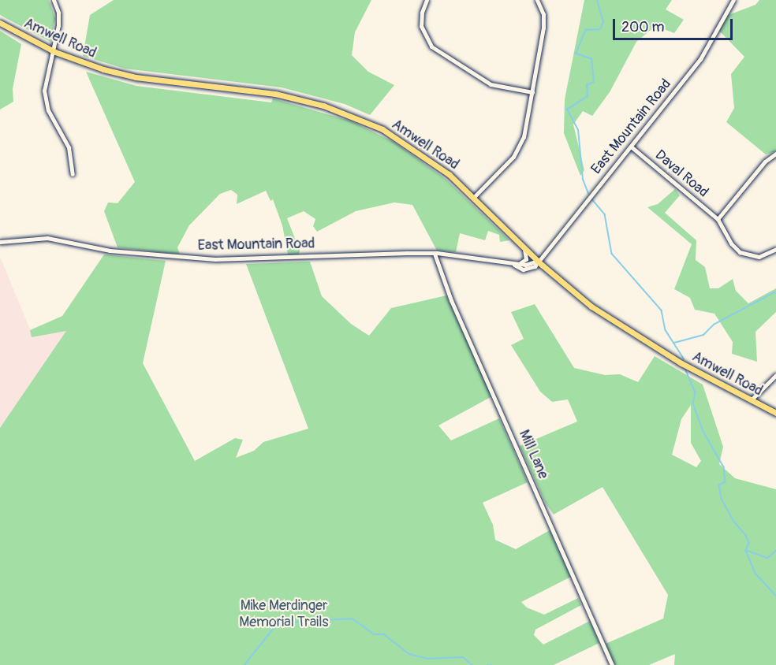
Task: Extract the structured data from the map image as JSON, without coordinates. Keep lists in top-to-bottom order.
{
  "streets": {
    "main road": ["Amwell Road"],
    "street": ["East Mountain Road", "Daval Road", "Mill Lane"]
  },
  "crossings": [
    ["Amwell Road", "East Mountain Road"],
    ["East Mountain Road", "Daval Road"],
    ["East Mountain Road", "Mill Lane"]
  ],
  "parks": ["Mike Merdinger Memorial Trails"],
  "scale_bar": "200 m"
}
